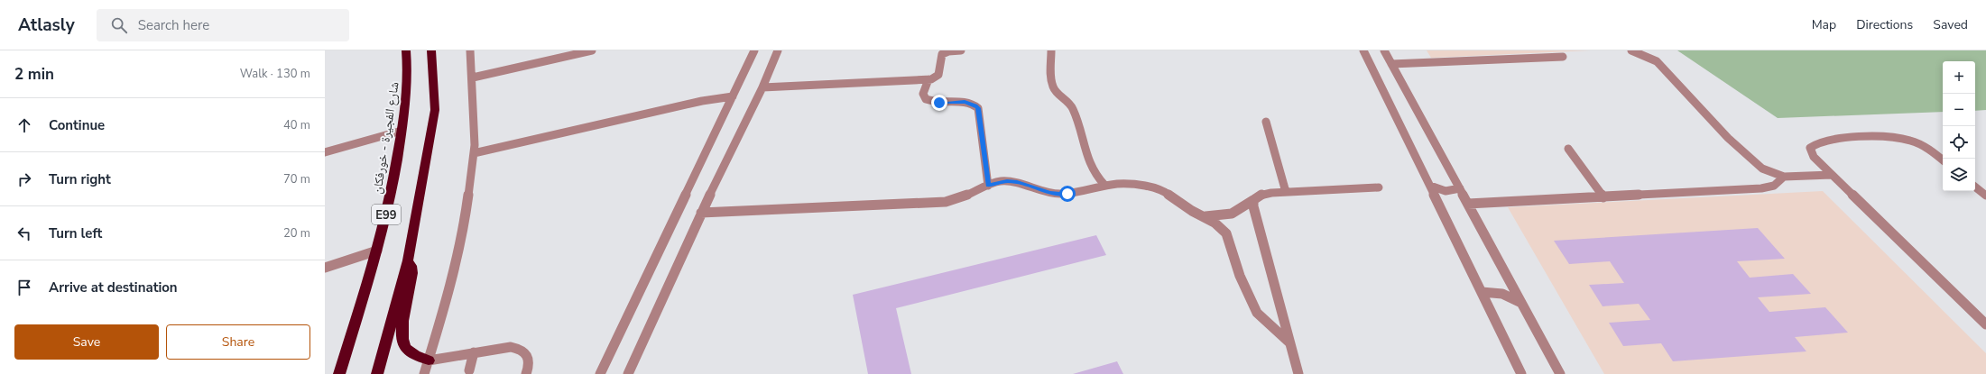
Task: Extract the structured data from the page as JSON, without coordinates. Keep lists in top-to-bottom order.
{
  "streets": {
    "highway": ["شارع الفجيرة - خورفكان", "E99"]
  },
  "page": {
    "header": "Atlasly",
    "search": "Search here",
    "nav": ["Map", "Directions", "Saved"],
    "heading": ["2 min", "Walk · 130 m"],
    "map_buttons": ["+", "−"],
    "list": [
      ["Continue", "40 m"],
      ["Turn right", "70 m"],
      ["Turn left", "20 m"],
      "Arrive at destination"
    ],
    "buttons": ["Save", "Share"]
  }
}
